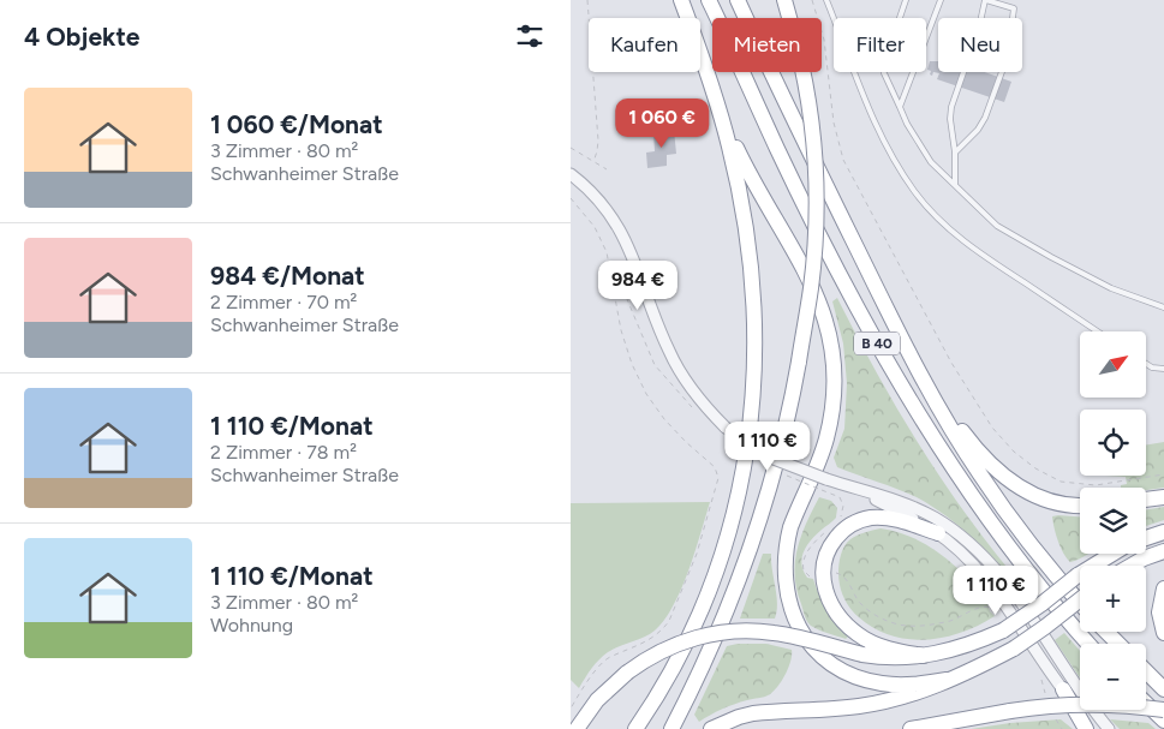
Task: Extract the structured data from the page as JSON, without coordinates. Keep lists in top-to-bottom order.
{
  "streets": {
    "highway": ["B 40"]
  },
  "north": "top right",
  "page": {
    "heading": "4 Objekte",
    "chip": [
      "Kaufen",
      "Mieten",
      "Filter",
      "Neu"
    ],
    "list": [
      {
        "name": "1 060 €/Monat",
        "note": "3 Zimmer · 80 m² · Schwanheimer Straße"
      },
      {
        "name": "984 €/Monat",
        "note": "2 Zimmer · 70 m² · Schwanheimer Straße"
      },
      {
        "name": "1 110 €/Monat",
        "note": "2 Zimmer · 78 m² · Schwanheimer Straße"
      },
      {
        "name": "1 110 €/Monat",
        "note": "3 Zimmer · 80 m² · Wohnung"
      }
    ],
    "price": [
      "1 060 €",
      "984 €",
      "1 110 €",
      "1 110 €"
    ],
    "map_buttons": ["+", "−"]
  }
}
